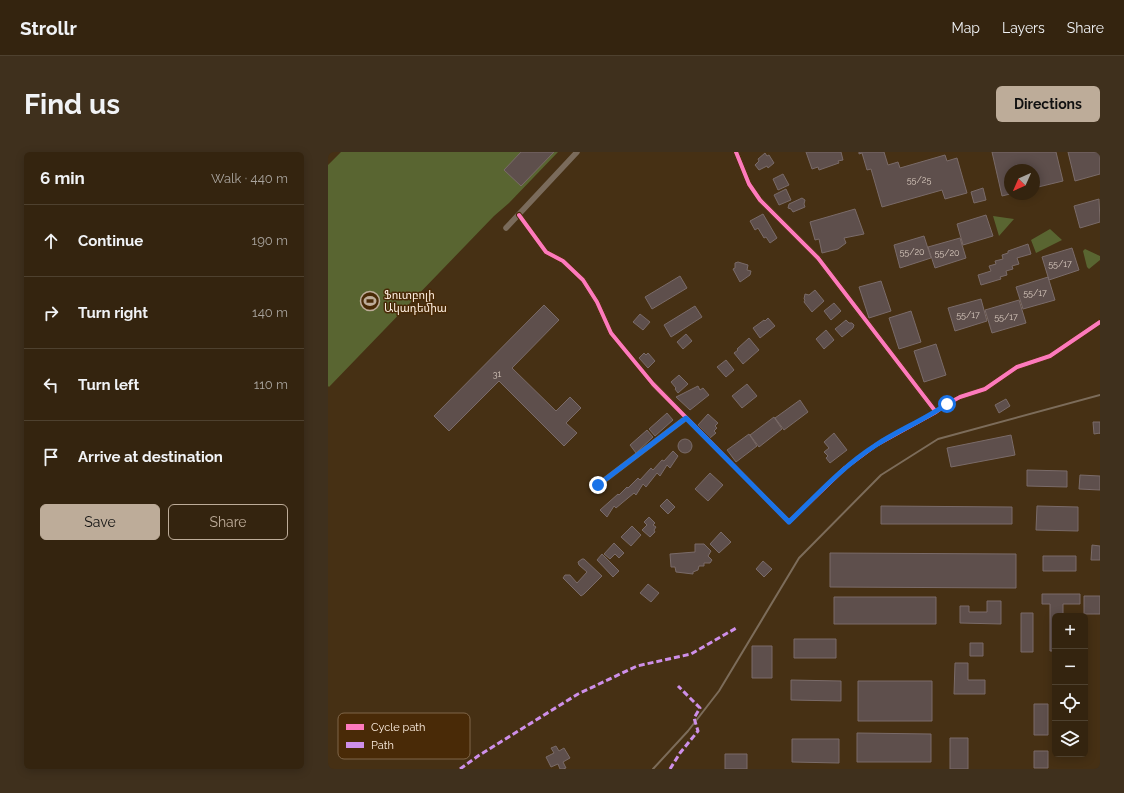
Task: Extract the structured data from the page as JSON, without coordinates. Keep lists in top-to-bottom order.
{
  "places": {
    "sports": ["Ֆուտբոլի Ակադեմիա"]
  },
  "house_numbers": [
    "55/25",
    "55/20",
    "55/20",
    "55/17",
    "55/17",
    "55/17",
    "55/17",
    "31"
  ],
  "legend": ["Cycle path", "Path"],
  "north": "bottom left",
  "page": {
    "header": "Strollr",
    "nav": ["Map", "Layers", "Share"],
    "buttons": [
      "Directions",
      ["Save", "Share"]
    ],
    "title": "Find us",
    "heading": ["6 min", "Walk · 440 m"],
    "list": [
      ["Continue", "190 m"],
      ["Turn right", "140 m"],
      ["Turn left", "110 m"],
      "Arrive at destination"
    ],
    "map_buttons": ["+", "−"]
  }
}
